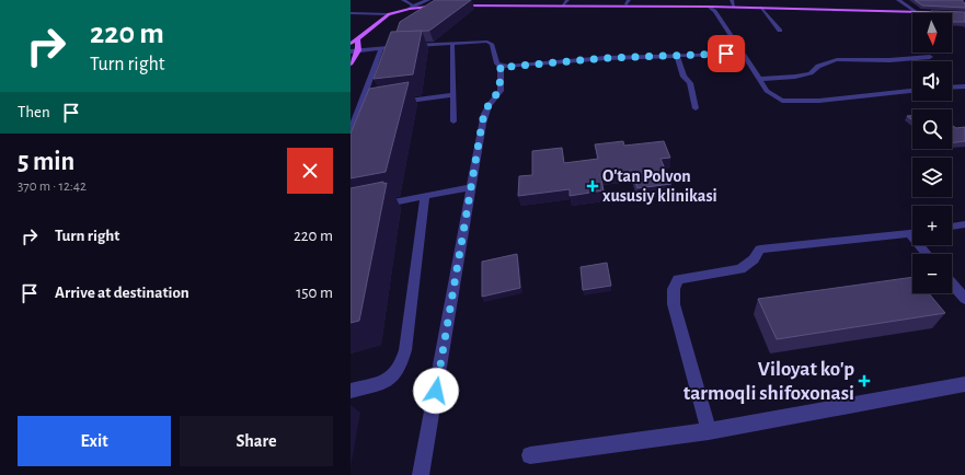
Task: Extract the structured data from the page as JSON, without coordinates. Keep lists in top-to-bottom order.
{
  "places": {
    "health": ["O'tan Polvon xususiy klinikasi", "Viloyat ko'p tarmoqli shifoxonasi"]
  },
  "north": "bottom",
  "page": {
    "turn": ["220 m", "Turn right"],
    "map_buttons": ["+", "−"],
    "then": "Then",
    "heading": ["5 min", "370 m · 12:42"],
    "list": [
      {
        "name": "Turn right",
        "value": "220 m"
      },
      {
        "name": "Arrive at destination",
        "value": "150 m"
      }
    ],
    "buttons": ["Exit", "Share"]
  }
}
